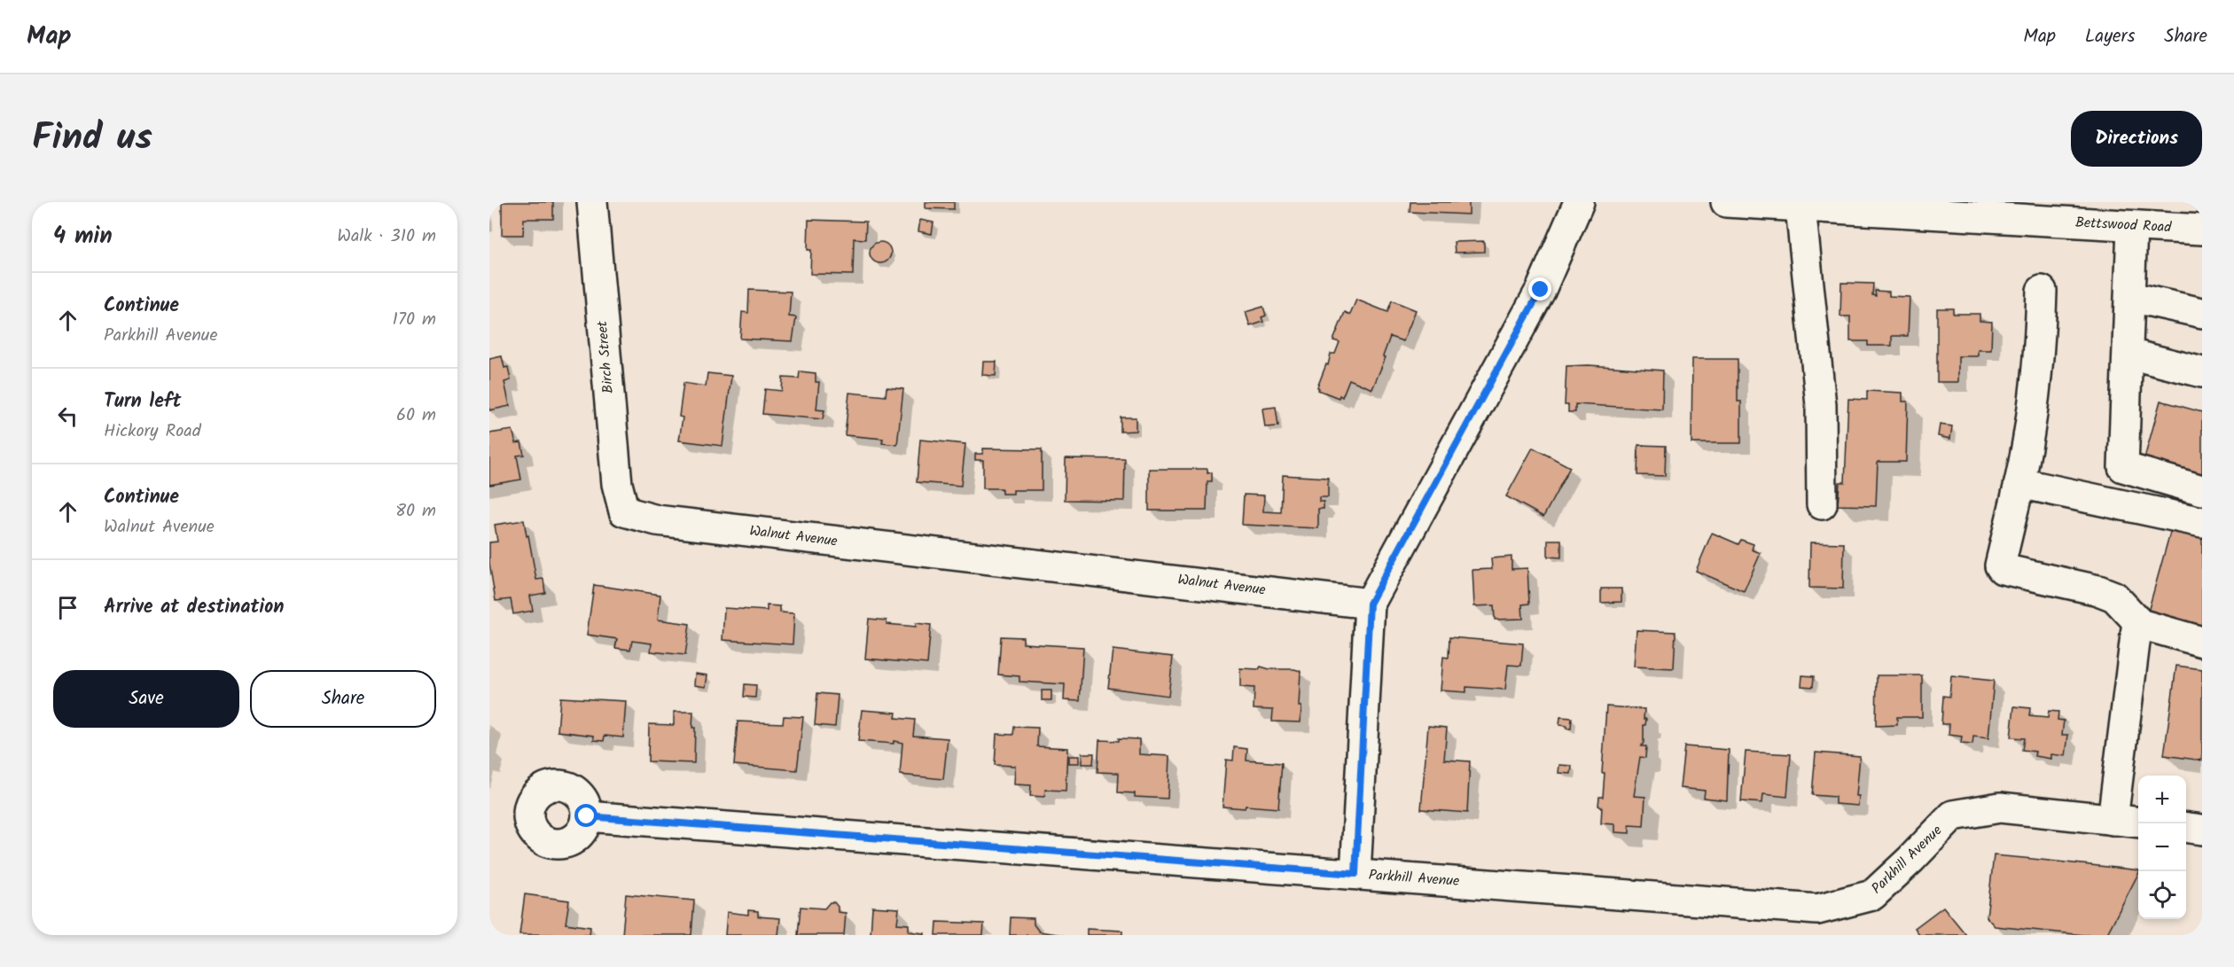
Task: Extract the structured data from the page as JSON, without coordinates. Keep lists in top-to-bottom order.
{
  "streets": {
    "street": [
      "Bettswood Road",
      "Birch Street",
      "Walnut Avenue",
      "Parkhill Avenue"
    ]
  },
  "crossings": [
    ["Birch Street", "Walnut Avenue"]
  ],
  "page": {
    "header": "Map",
    "nav": ["Map", "Layers", "Share"],
    "title": "Find us",
    "buttons": [
      "Directions",
      ["Save", "Share"]
    ],
    "heading": ["4 min", "Walk · 310 m"],
    "list": [
      ["Continue", "Parkhill Avenue", "170 m"],
      ["Turn left", "Hickory Road", "60 m"],
      ["Continue", "Walnut Avenue", "80 m"],
      "Arrive at destination"
    ],
    "map_buttons": ["+", "−"]
  }
}
